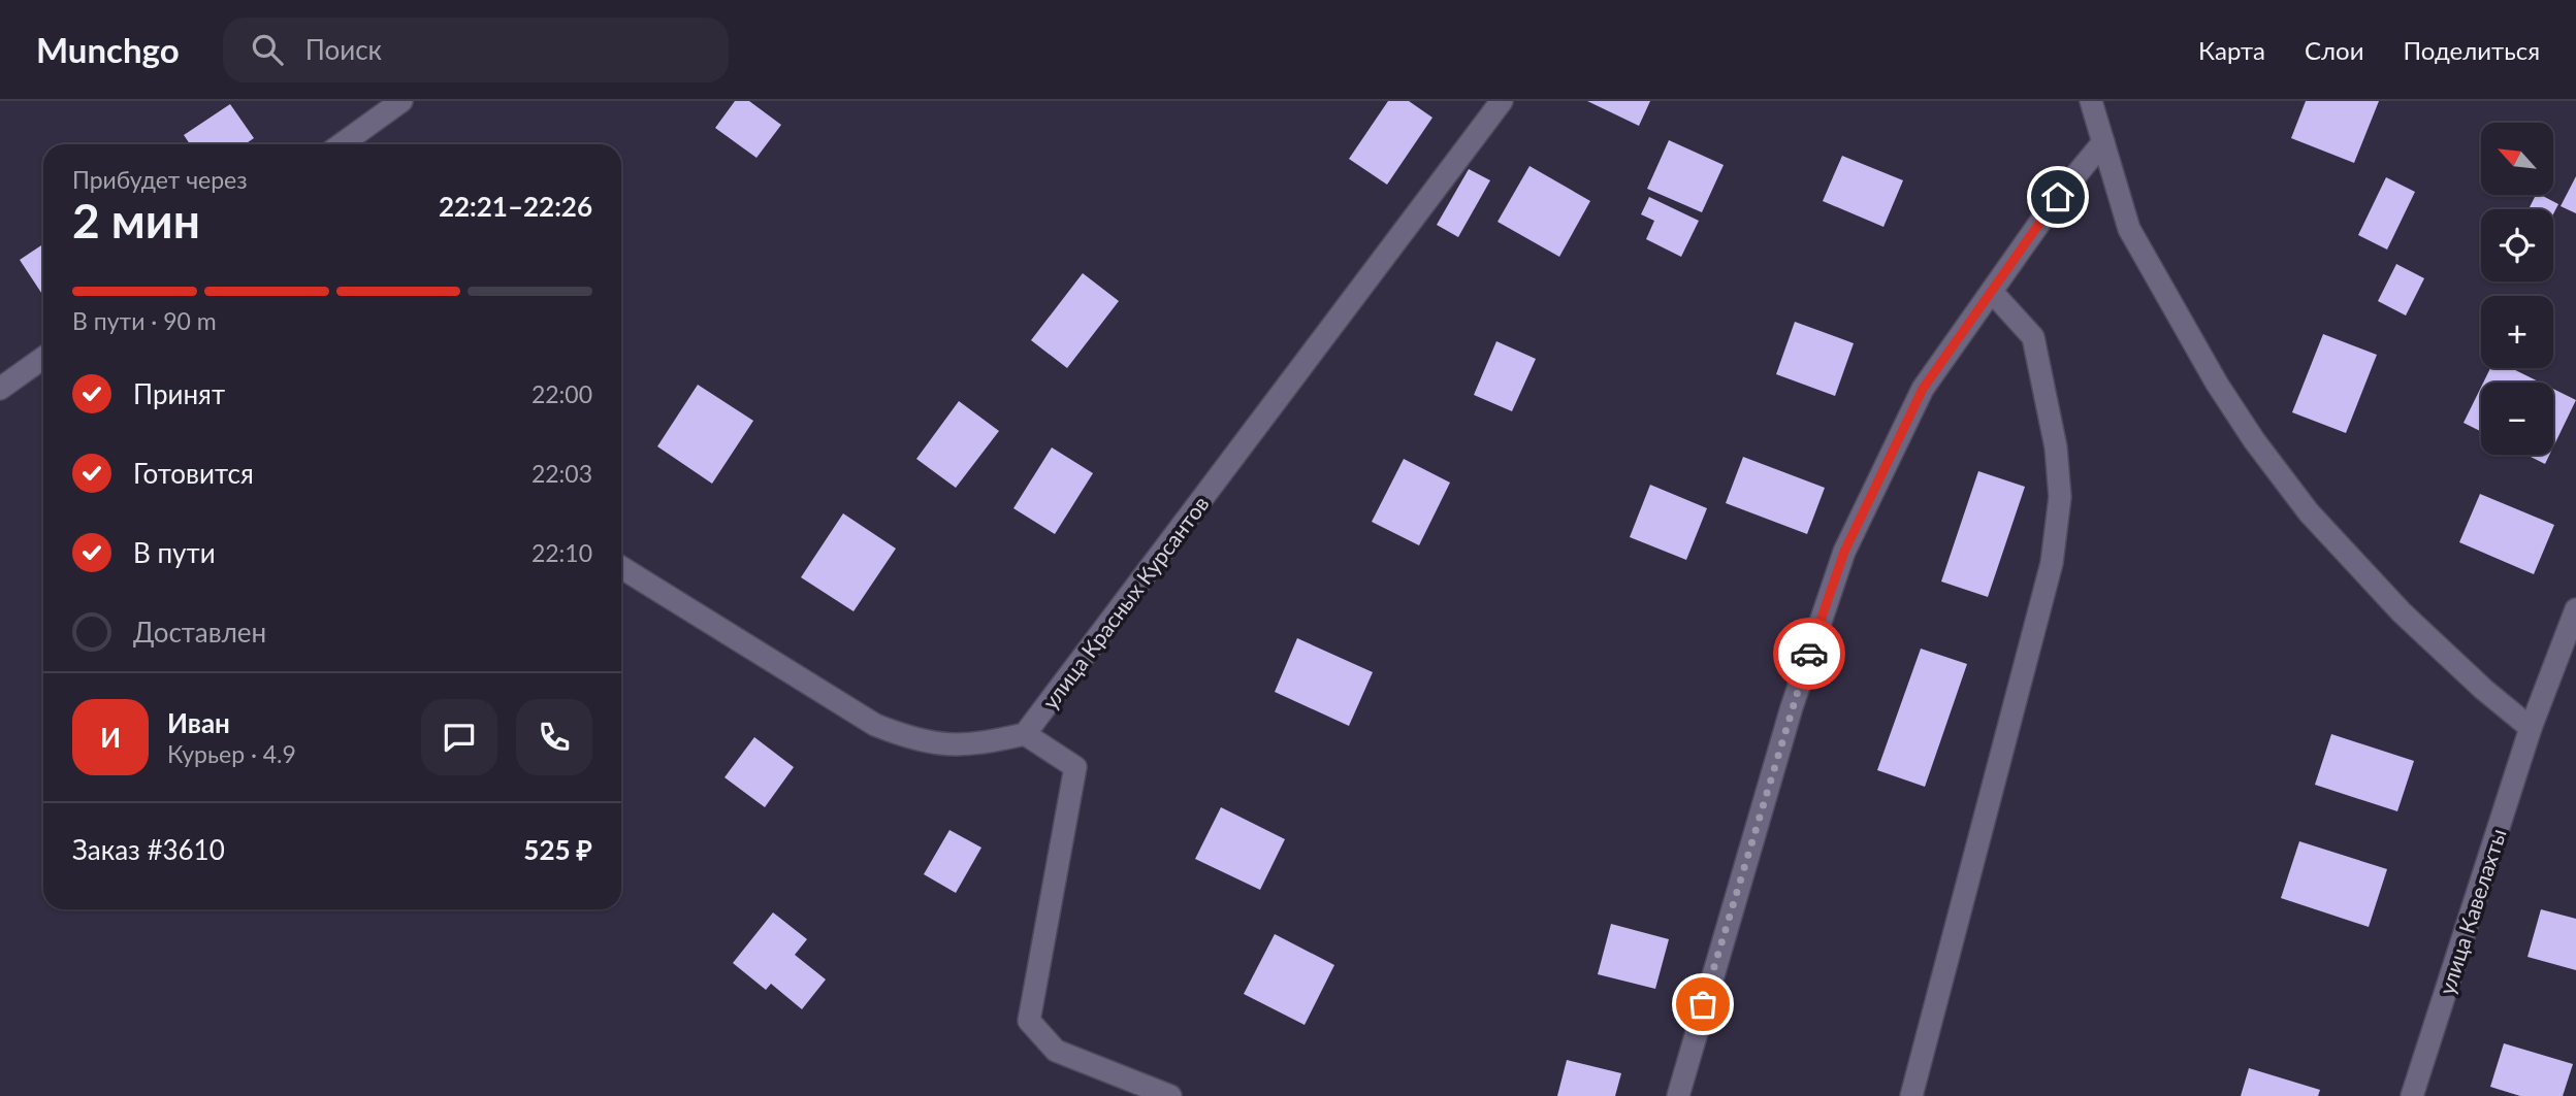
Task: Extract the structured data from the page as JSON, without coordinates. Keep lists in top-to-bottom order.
{
  "streets": {
    "street": ["улица Красных Курсантов", "улица Кавелахты"]
  },
  "north": "top left",
  "page": {
    "header": "Munchgo",
    "search": "Поиск",
    "nav": ["Карта", "Слои", "Поделиться"],
    "map_buttons": ["+", "−"],
    "heading": ["2 мин", "Прибудет через", "22:21–22:26"],
    "panel": [
      "Иван",
      "Курьер · 4.9",
      "Заказ #3610",
      "525 ₽"
    ],
    "bar": "В пути · 90 m",
    "list": [
      ["Принят", "22:00"],
      ["Готовится", "22:03"],
      ["В пути", "22:10"],
      "Доставлен"
    ],
    "round": "И"
  }
}
